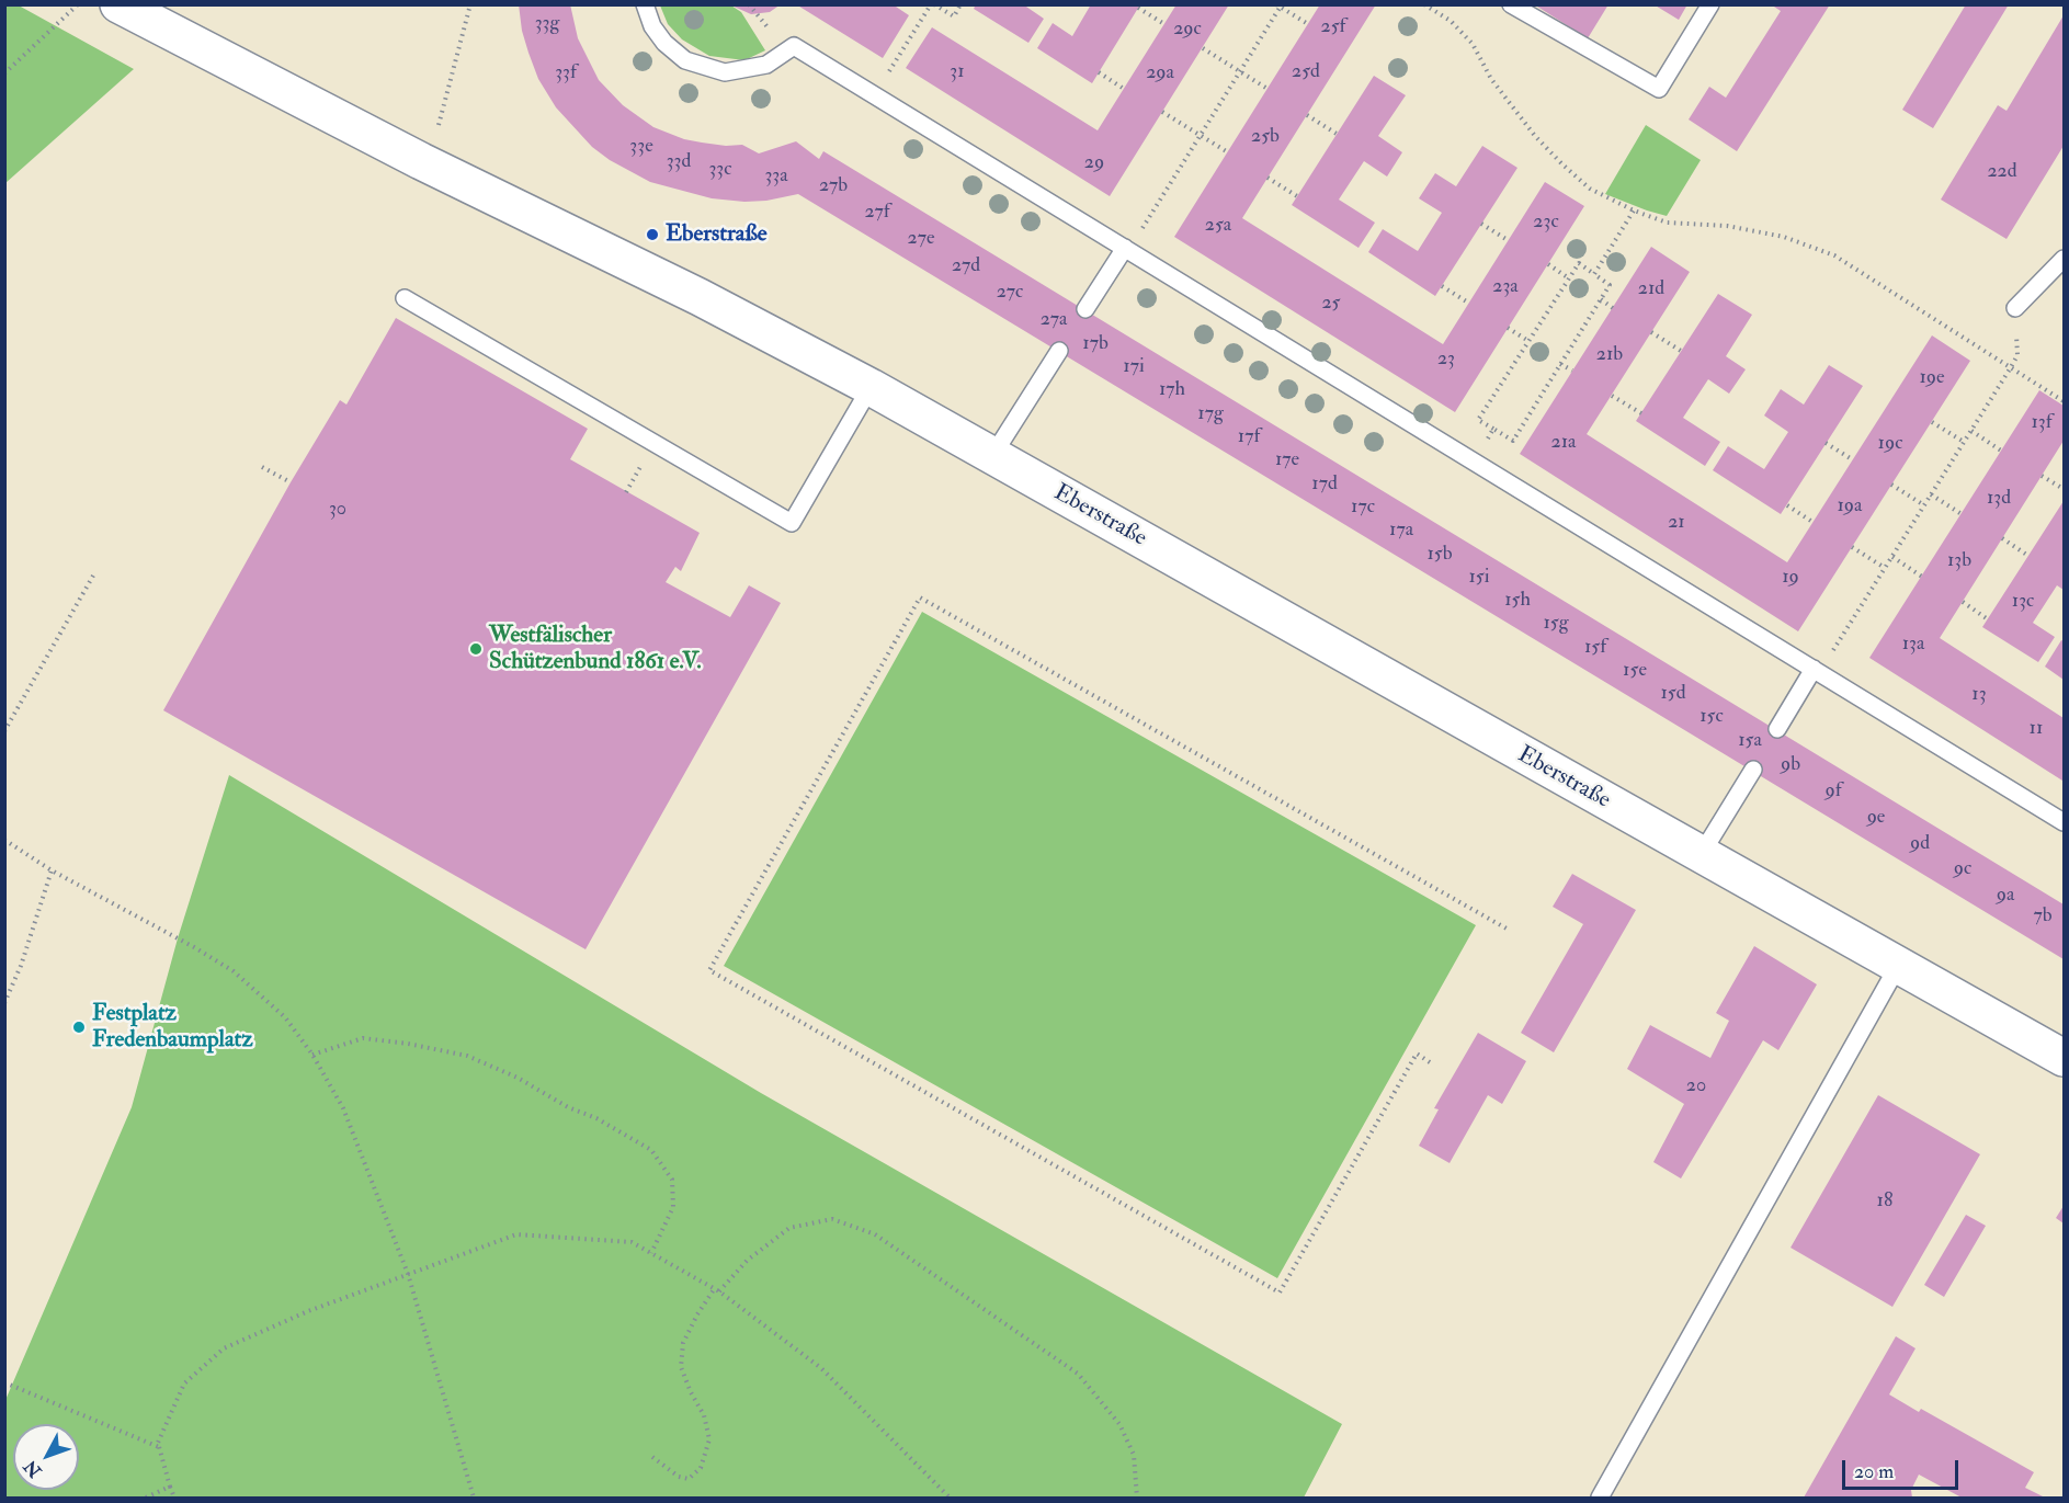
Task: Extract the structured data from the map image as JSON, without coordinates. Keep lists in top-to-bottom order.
{
  "streets": {
    "street": ["Eberstraße"]
  },
  "places": ["Eberstraße", "Westfälischer Schützenbund 1861 e.V.", "Festplatz Fredenbaumplatz"],
  "house_numbers": [
    "33g",
    "25f",
    "29c",
    "31",
    "25d",
    "33f",
    "29a",
    "25b",
    "33e",
    "33d",
    "29",
    "33c",
    "22d",
    "33a",
    "27b",
    "27f",
    "23c",
    "25a",
    "27e",
    "27d",
    "23a",
    "21d",
    "27c",
    "25",
    "27a",
    "17b",
    "21b",
    "23",
    "17i",
    "19e",
    "17h",
    "17g",
    "13f",
    "17f",
    "21a",
    "19c",
    "17e",
    "17d",
    "13d",
    "19a",
    "17c",
    "30",
    "21",
    "17a",
    "15b",
    "13b",
    "15i",
    "19",
    "15h",
    "13c",
    "15g",
    "13a",
    "15f",
    "15e",
    "15d",
    "13",
    "15c",
    "11",
    "15a",
    "9b",
    "9f",
    "9e",
    "9d",
    "9c",
    "9a",
    "7b",
    "20",
    "18"
  ],
  "scale_bar": "20 m",
  "north": "bottom left"
}
